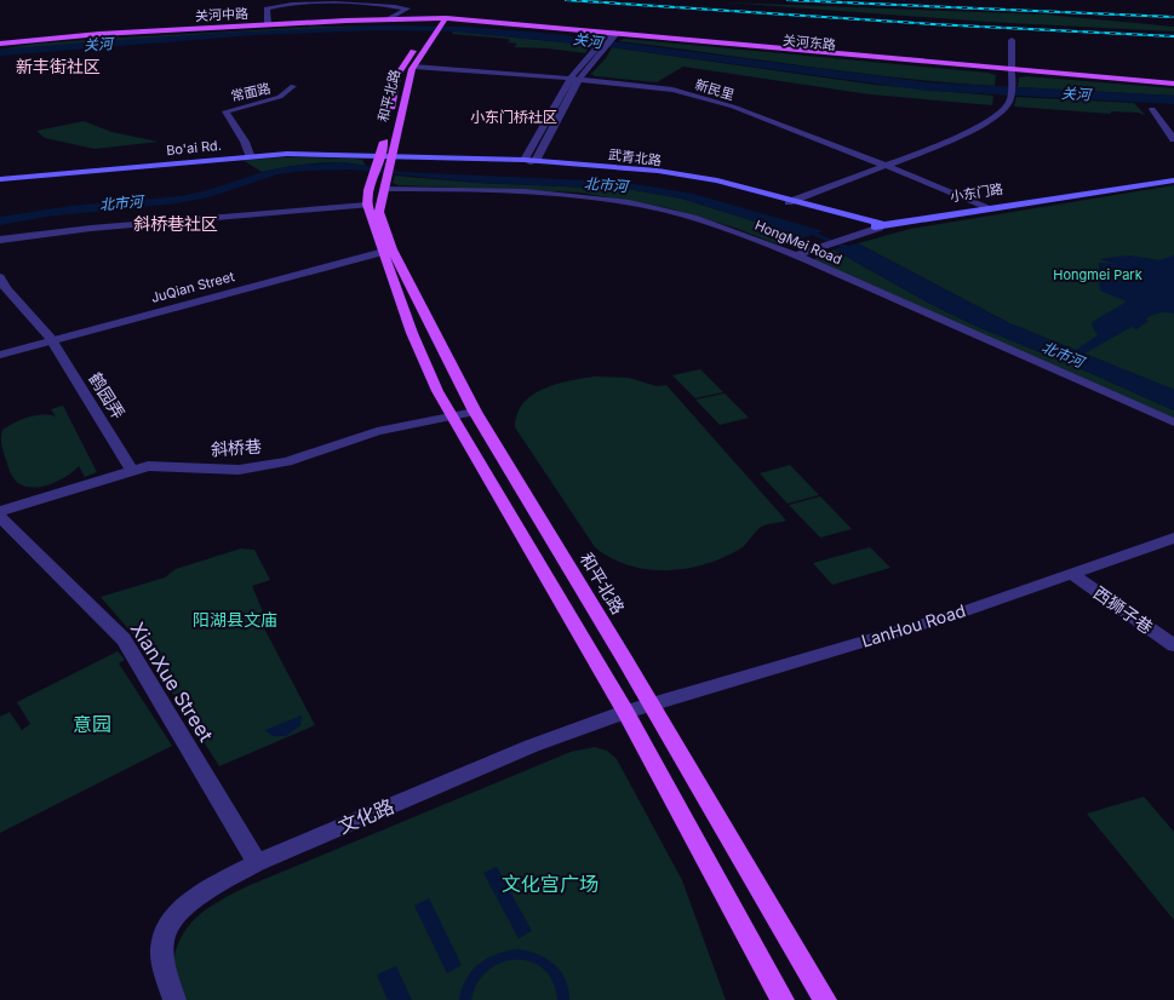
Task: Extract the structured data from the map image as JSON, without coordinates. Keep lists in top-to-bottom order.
{
  "streets": {
    "main road": [
      "关河中路",
      "关河东路",
      "和平北路",
      "Bo'ai Rd.",
      "武青北路",
      "小东门路"
    ],
    "street": [
      "新民里",
      "常面路",
      "HongMei Road",
      "JuQian Street",
      "鹤园弄",
      "斜桥巷",
      "西狮子巷",
      "LanHou Road",
      "XianXue Street",
      "文化路"
    ]
  },
  "crossings": [
    ["关河中路", "关河东路"],
    ["关河中路", "和平北路"],
    ["关河东路", "和平北路"],
    ["新民里", "和平北路"],
    ["新民里", "小东门路"],
    ["常面路", "Bo'ai Rd."],
    ["和平北路", "Bo'ai Rd."],
    ["和平北路", "武青北路"],
    ["和平北路", "HongMei Road"],
    ["和平北路", "JuQian Street"],
    ["和平北路", "斜桥巷"],
    ["和平北路", "LanHou Road"],
    ["和平北路", "文化路"],
    ["Bo'ai Rd.", "武青北路"],
    ["Bo'ai Rd.", "HongMei Road"],
    ["武青北路", "小东门路"],
    ["武青北路", "HongMei Road"],
    ["小东门路", "HongMei Road"],
    ["JuQian Street", "鹤园弄"],
    ["鹤园弄", "斜桥巷"],
    ["西狮子巷", "LanHou Road"],
    ["LanHou Road", "文化路"],
    ["XianXue Street", "文化路"]
  ],
  "districts": ["新丰街社区", "小东门桥社区", "斜桥巷社区"],
  "water": ["关河", "北市河"],
  "parks": [
    "Hongmei Park",
    "阳湖县文庙",
    "意园",
    "文化宫广场"
  ]
}
